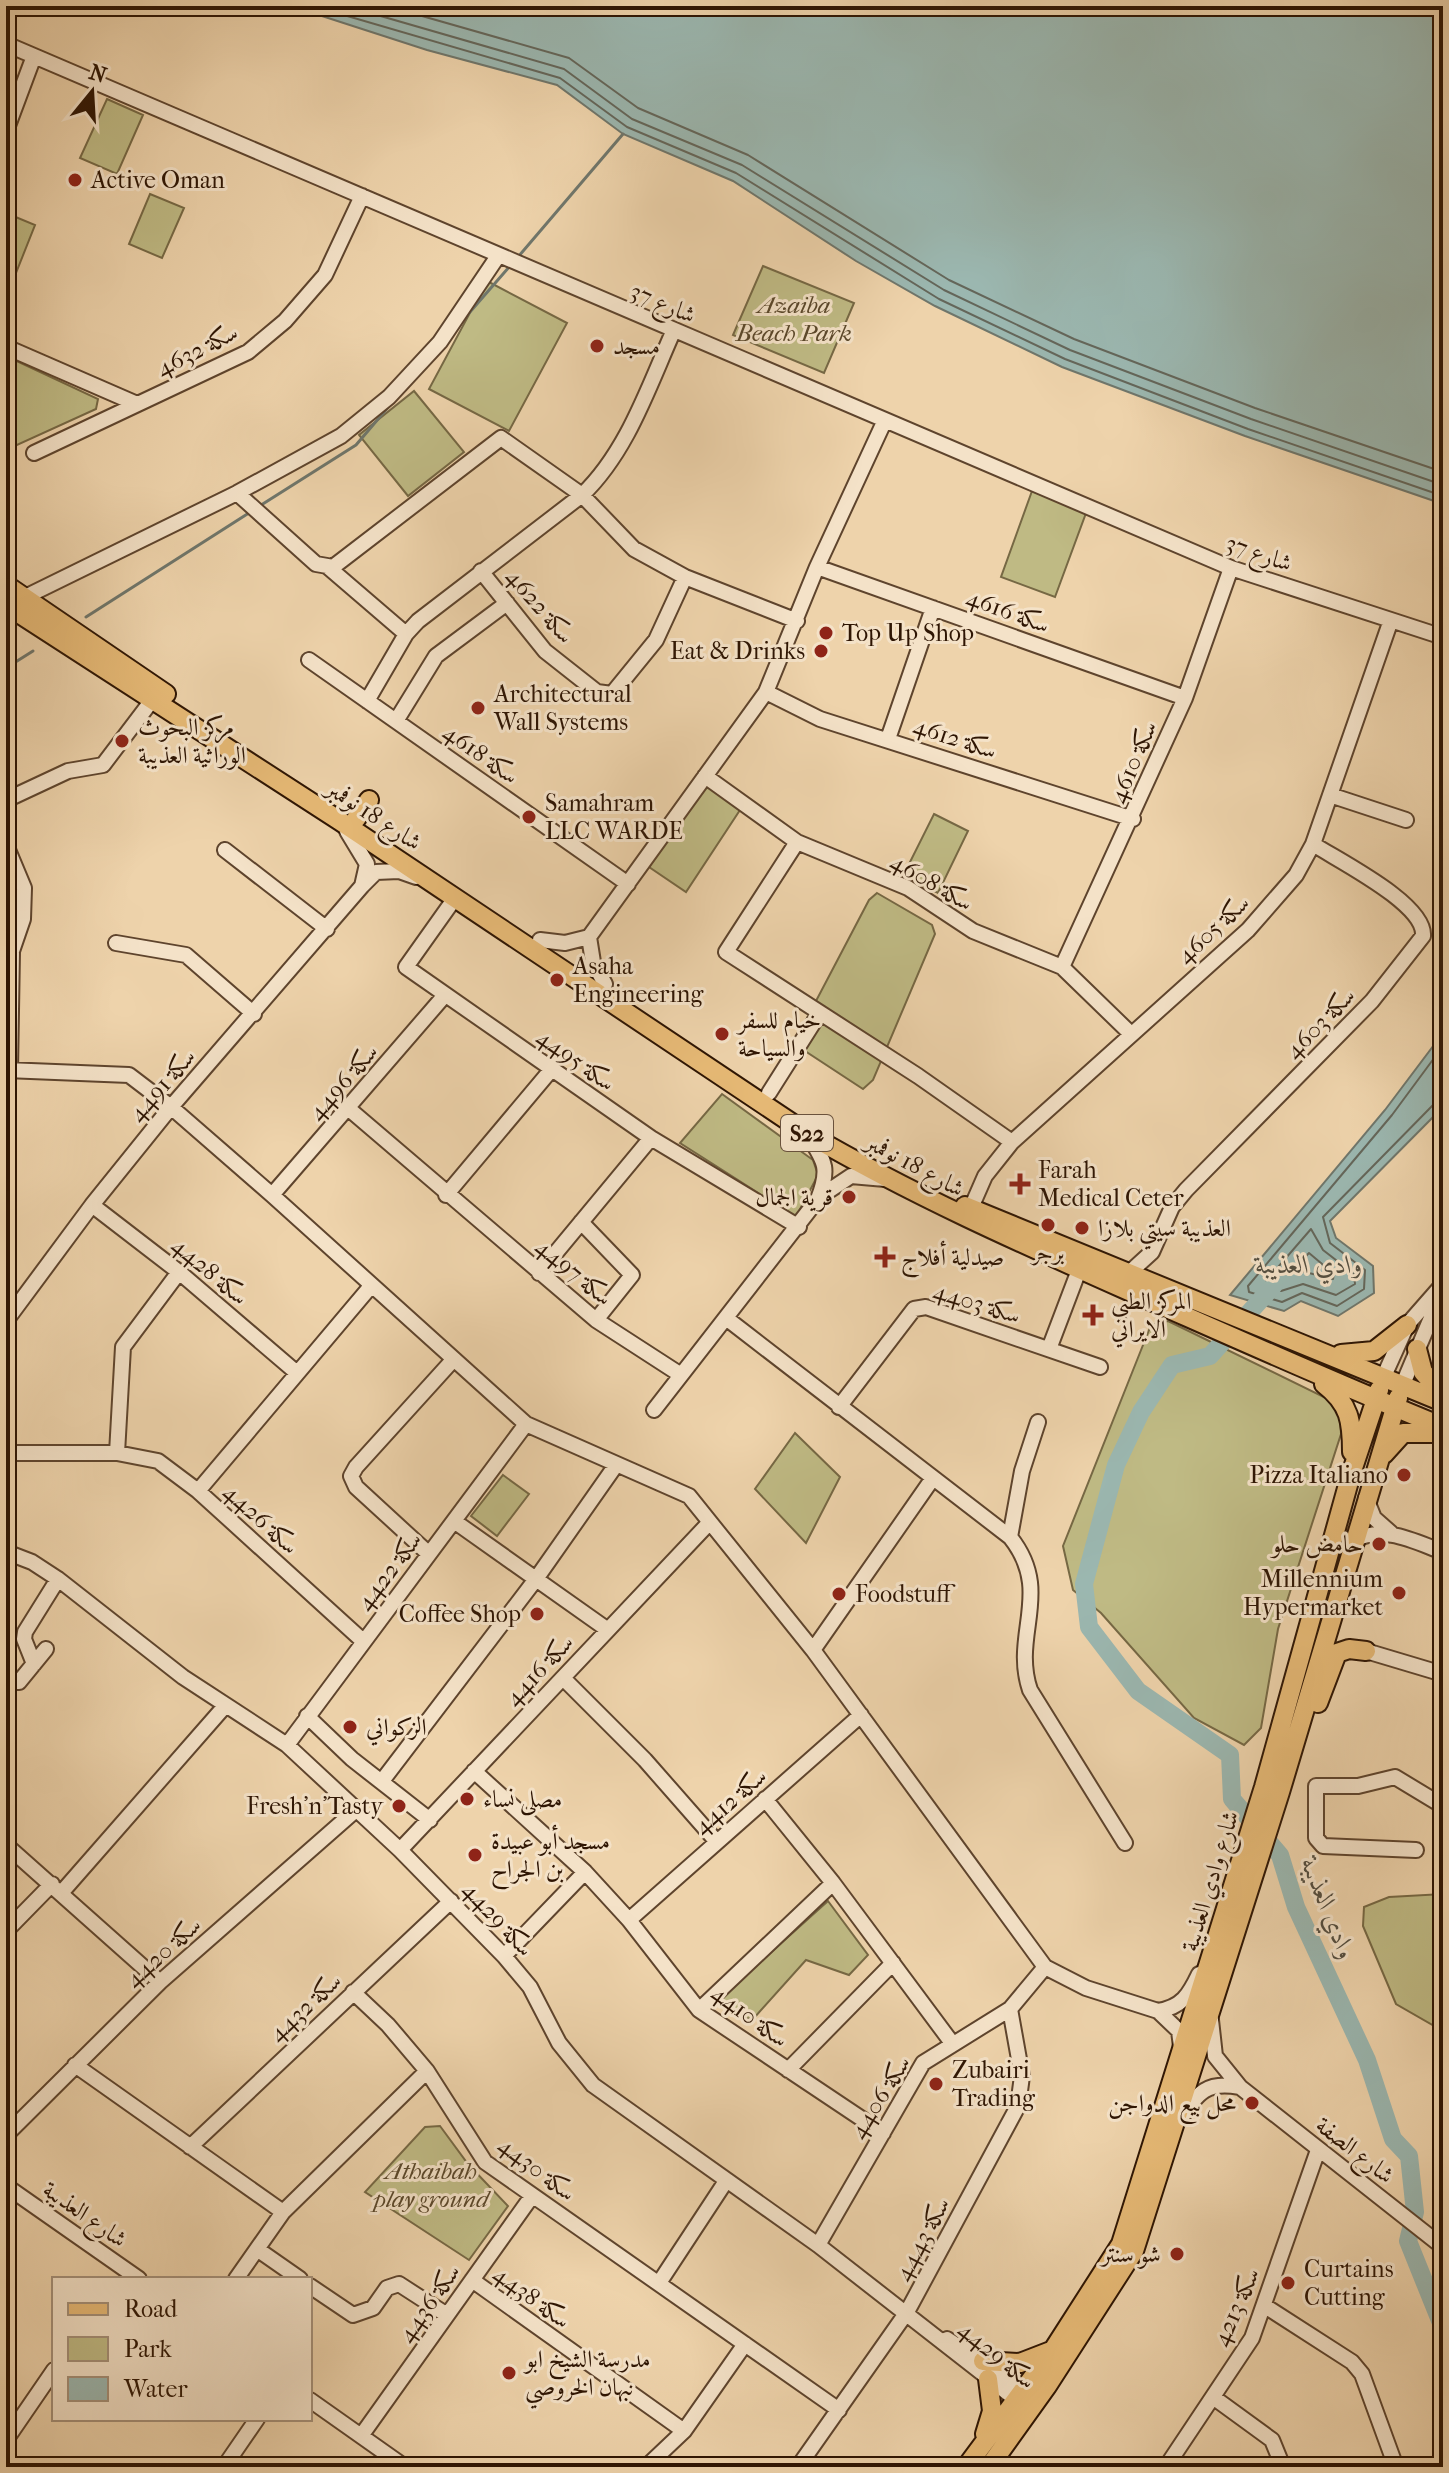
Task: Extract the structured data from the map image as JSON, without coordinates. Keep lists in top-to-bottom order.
{
  "streets": {
    "main road": ["شارع 18 نوفمبر", "S22", "شارع وادي العذيبة"],
    "street": [
      "شارع 37",
      "سكة 4632",
      "سكة 4622",
      "سكة 4616",
      "سكة 4612",
      "سكة 4618",
      "سكة 4610",
      "سكة 4608",
      "سكة 4605",
      "سكة 4603",
      "سكة 4495",
      "سكة 4496",
      "سكة 4491",
      "سكة 4428",
      "سكة 4497",
      "سكة 4403",
      "سكة 4426",
      "سكة 4422",
      "سكة 4416",
      "سكة 4412",
      "سكة 4429",
      "سكة 4420",
      "سكة 4432",
      "سكة 4410",
      "سكة 4406",
      "شارع الصفة",
      "سكة 4430",
      "شارع العذيبة",
      "سكة 4443",
      "سكة 4438",
      "سكة 4436",
      "سكة 4213"
    ]
  },
  "crossings": [
    ["شارع 37", "سكة 4632"],
    ["شارع 37", "سكة 4610"],
    ["شارع 37", "سكة 4605"],
    ["سكة 4616", "سكة 4610"],
    ["سكة 4612", "سكة 4610"],
    ["سكة 4610", "سكة 4608"],
    ["شارع 18 نوفمبر", "سكة 4605"],
    ["شارع 18 نوفمبر", "سكة 4603"],
    ["شارع 18 نوفمبر", "سكة 4495"],
    ["شارع 18 نوفمبر", "سكة 4491"],
    ["شارع 18 نوفمبر", "شارع وادي العذيبة"],
    ["سكة 4608", "سكة 4605"],
    ["سكة 4605", "سكة 4603"],
    ["سكة 4495", "سكة 4496"],
    ["سكة 4496", "سكة 4497"],
    ["سكة 4491", "سكة 4428"],
    ["سكة 4426", "سكة 4422"],
    ["سكة 4422", "سكة 4429"],
    ["سكة 4416", "سكة 4429"],
    ["سكة 4416", "سكة 4410"],
    ["سكة 4412", "سكة 4410"],
    ["شارع وادي العذيبة", "سكة 4429"],
    ["شارع وادي العذيبة", "شارع الصفة"],
    ["سكة 4429", "سكة 4420"],
    ["سكة 4429", "سكة 4432"],
    ["سكة 4429", "سكة 4406"],
    ["سكة 4429", "سكة 4443"],
    ["سكة 4432", "سكة 4430"],
    ["سكة 4410", "سكة 4406"],
    ["سكة 4406", "سكة 4443"],
    ["شارع الصفة", "سكة 4213"],
    ["سكة 4430", "سكة 4443"],
    ["سكة 4430", "سكة 4436"],
    ["سكة 4438", "سكة 4436"]
  ],
  "water": ["وادي العذيبة"],
  "parks": ["Azaiba Beach Park", "Athaibah play ground"],
  "places": {
    "other": [
      "Active Oman",
      "مسجد",
      "Top Up Shop",
      "Eat & Drinks",
      "Architectural Wall Systems",
      "مركز البحوث الوراثية العذيبة",
      "Samahram LLC WARDE",
      "Asaha Engineering",
      "خيام للسفر والسياحة",
      "قرية الجمال",
      "برجر",
      "العذيبة سيتي بلازا",
      "Pizza Italiano",
      "حامض حلو",
      "Millennium Hypermarket",
      "Foodstuff",
      "Coffee Shop",
      "الزكواني",
      "مصلى نساء",
      "Fresh'n'Tasty",
      "مسجد أبو عبيدة بن الجراح",
      "Zubairi Trading",
      "محل بيع الدواجن",
      "شو سنتر",
      "Curtains Cutting",
      "مدرسة الشيخ ابو نبهان الخروصي"
    ],
    "health": ["Farah Medical Ceter", "صيدلية أفلاج", "المركز الطبي الايراني"]
  },
  "legend": ["Road", "Park", "Water"],
  "north": "top"
}
